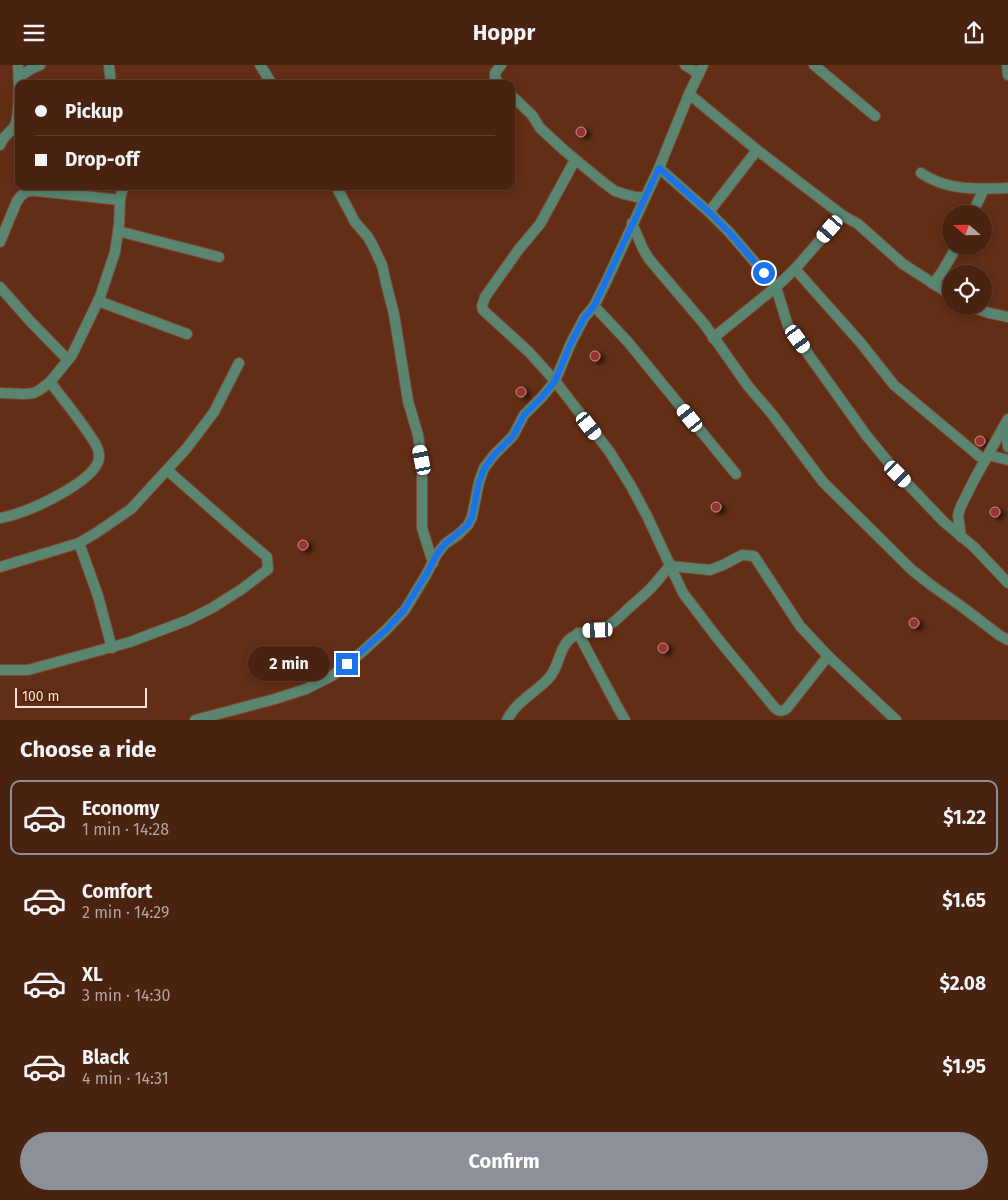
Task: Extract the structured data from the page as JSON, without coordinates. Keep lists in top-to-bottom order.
{
  "scale_bar": "100 m",
  "north": "left",
  "page": {
    "header": "Hoppr",
    "banner": ["Pickup", "Drop-off"],
    "bubble": "2 min",
    "scale": "100 m",
    "heading": "Choose a ride",
    "list": [
      {
        "name": "Economy",
        "note": "1 min · 14:28",
        "value": "$1.22"
      },
      {
        "name": "Comfort",
        "note": "2 min · 14:29",
        "value": "$1.65"
      },
      {
        "name": "XL",
        "note": "3 min · 14:30",
        "value": "$2.08"
      },
      {
        "name": "Black",
        "note": "4 min · 14:31",
        "value": "$1.95"
      }
    ],
    "buttons": "Confirm"
  }
}
